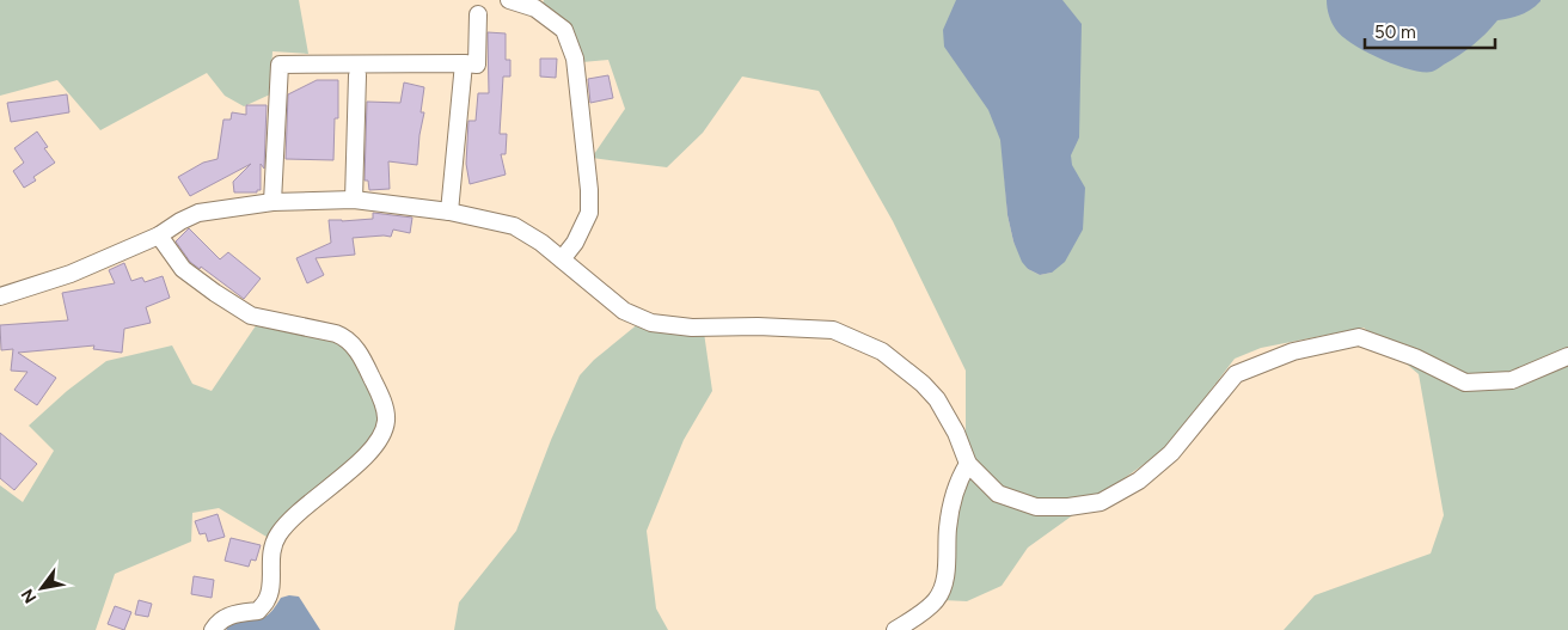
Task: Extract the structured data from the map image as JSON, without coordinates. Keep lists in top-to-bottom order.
{
  "scale_bar": "50 m",
  "north": "bottom left"
}
